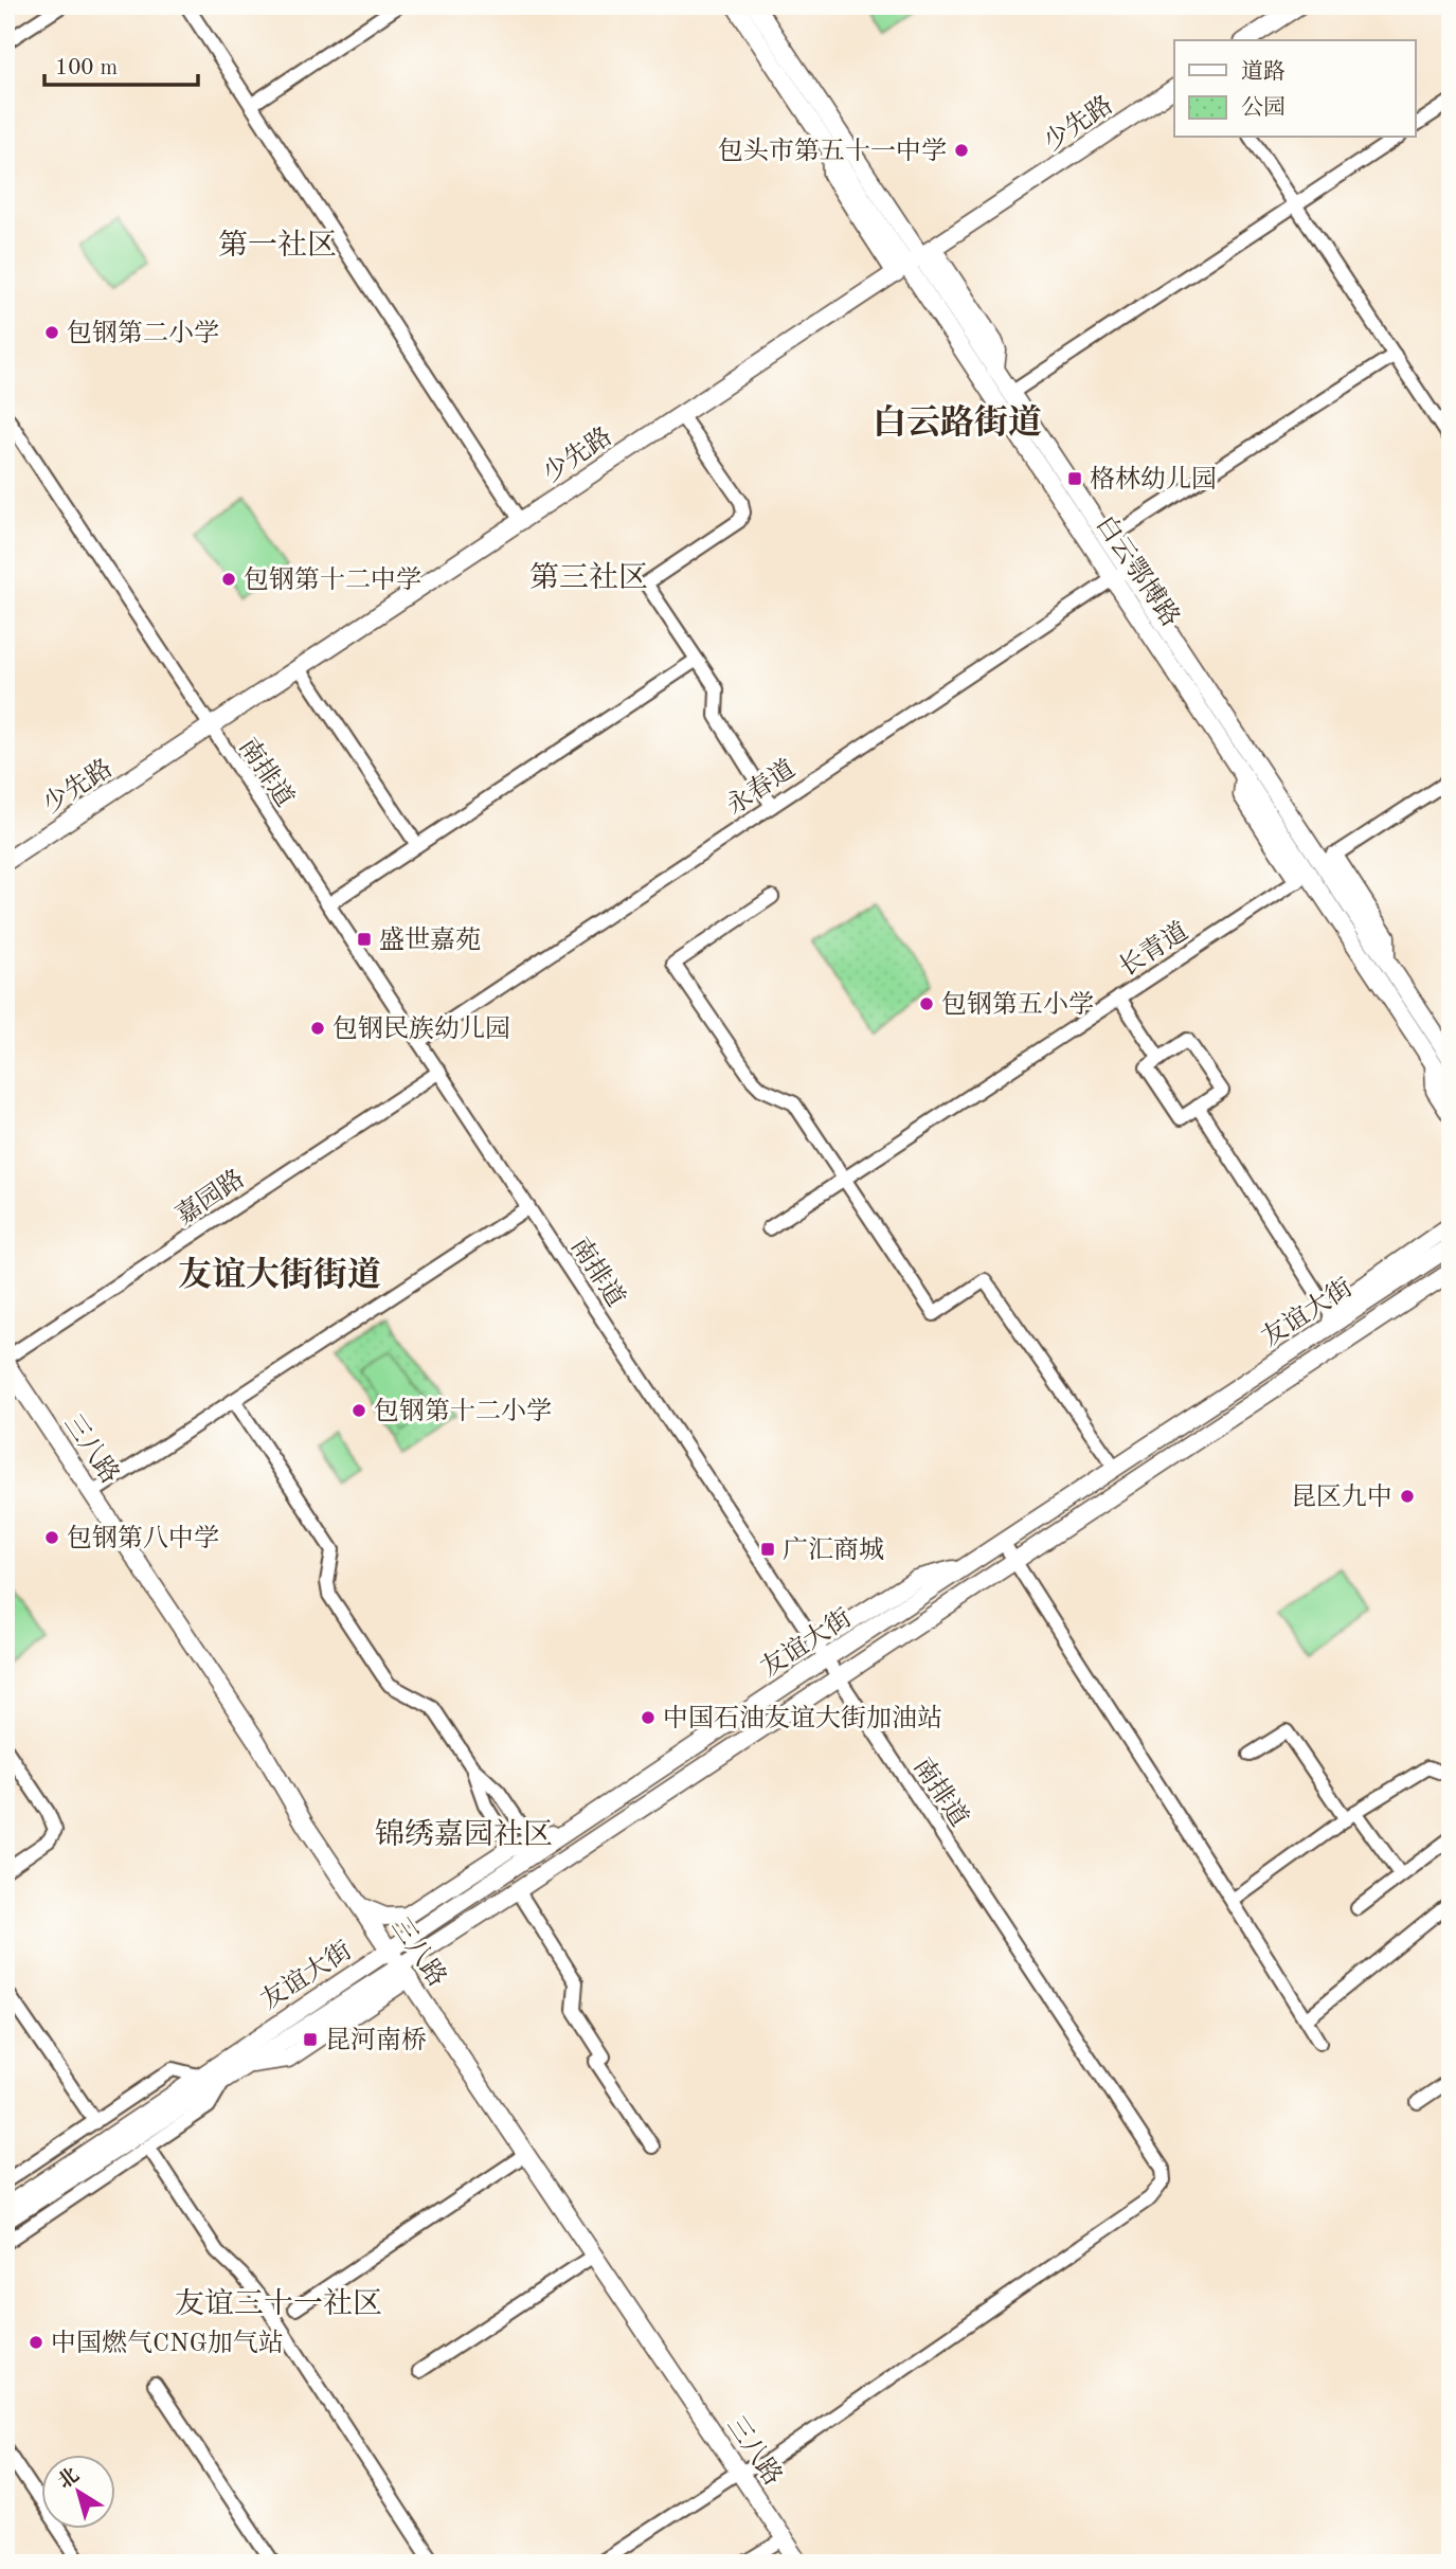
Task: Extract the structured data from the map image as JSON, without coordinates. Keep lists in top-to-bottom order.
{
  "streets": {
    "main road": [
      "少先路",
      "白云鄂博路",
      "友谊大街",
      "三八路"
    ],
    "street": [
      "南排道",
      "永春道",
      "长青道",
      "嘉园路"
    ]
  },
  "crossings": [
    ["少先路", "白云鄂博路"],
    ["少先路", "南排道"],
    ["白云鄂博路", "永春道"],
    ["白云鄂博路", "长青道"],
    ["南排道", "永春道"],
    ["南排道", "嘉园路"],
    ["南排道", "友谊大街"],
    ["南排道", "三八路"],
    ["嘉园路", "三八路"],
    ["友谊大街", "三八路"]
  ],
  "districts": [
    "第一社区",
    "白云路街道",
    "第三社区",
    "友谊大街街道",
    "锦绣嘉园社区",
    "友谊三十一社区"
  ],
  "places": {
    "other": [
      "包头市第五十一中学",
      "包钢第二小学",
      "包钢第十二中学",
      "包钢第五小学",
      "包钢民族幼儿园",
      "包钢第十二小学",
      "昆区九中",
      "包钢第八中学",
      "中国石油友谊大街加油站",
      "中国燃气CNG加气站"
    ],
    "transit": [
      "格林幼儿园",
      "盛世嘉苑",
      "广汇商城",
      "昆河南桥"
    ]
  },
  "legend": ["道路", "公园"],
  "scale_bar": "100 m",
  "north": "top left"
}
